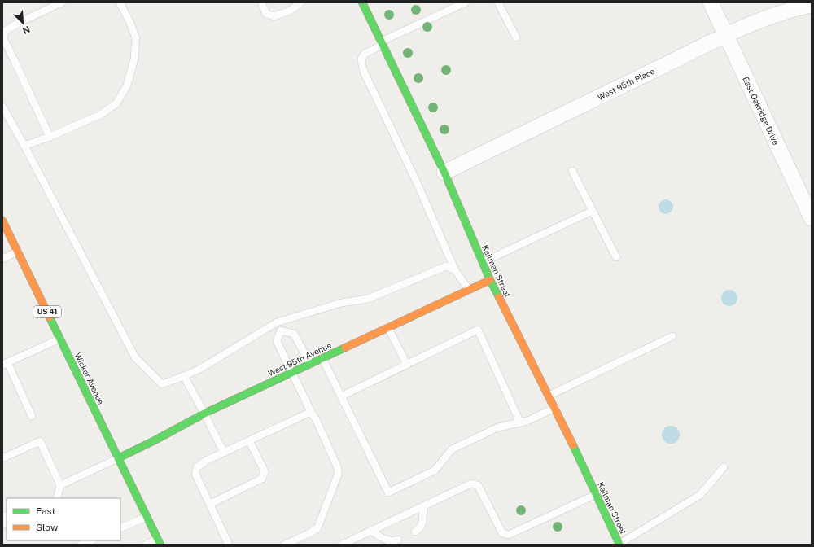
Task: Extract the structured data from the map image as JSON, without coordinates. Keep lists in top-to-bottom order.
{
  "streets": {
    "main road": [
      "Keilman Street",
      "US 41",
      "West 95th Avenue",
      "Wicker Avenue"
    ],
    "street": ["West 95th Place", "East Oakridge Drive"]
  },
  "crossings": [
    ["West 95th Place", "East Oakridge Drive"],
    ["West 95th Place", "Keilman Street"],
    ["Keilman Street", "West 95th Avenue"],
    ["West 95th Avenue", "Wicker Avenue"]
  ],
  "legend": ["Fast", "Slow"],
  "north": "bottom right"
}
